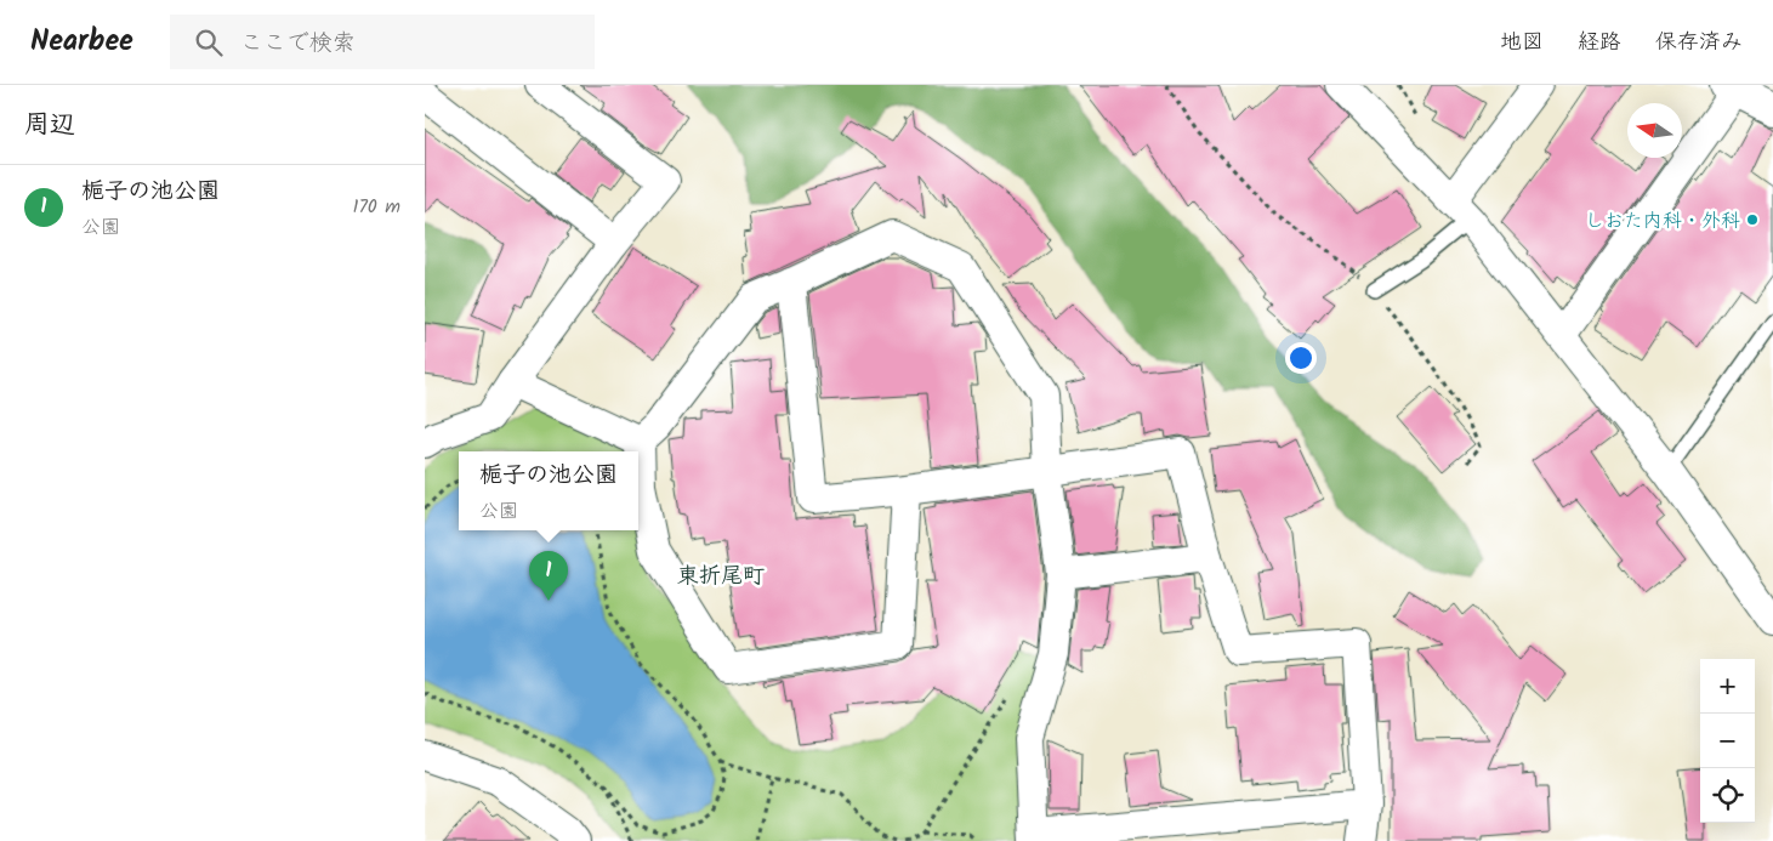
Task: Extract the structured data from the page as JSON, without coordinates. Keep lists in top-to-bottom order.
{
  "districts": ["東折尾町"],
  "places": ["しおた内科・外科"],
  "north": "left",
  "page": {
    "header": "Nearbee",
    "search": "ここで検索",
    "nav": ["地図", "経路", "保存済み"],
    "heading": "周辺",
    "list": [
      {
        "mark": "1",
        "name": "梔子の池公園",
        "note": "公園",
        "value": "170 m"
      }
    ],
    "popup": ["梔子の池公園", "公園"],
    "pins": "1",
    "map_buttons": ["+", "−"]
  }
}
